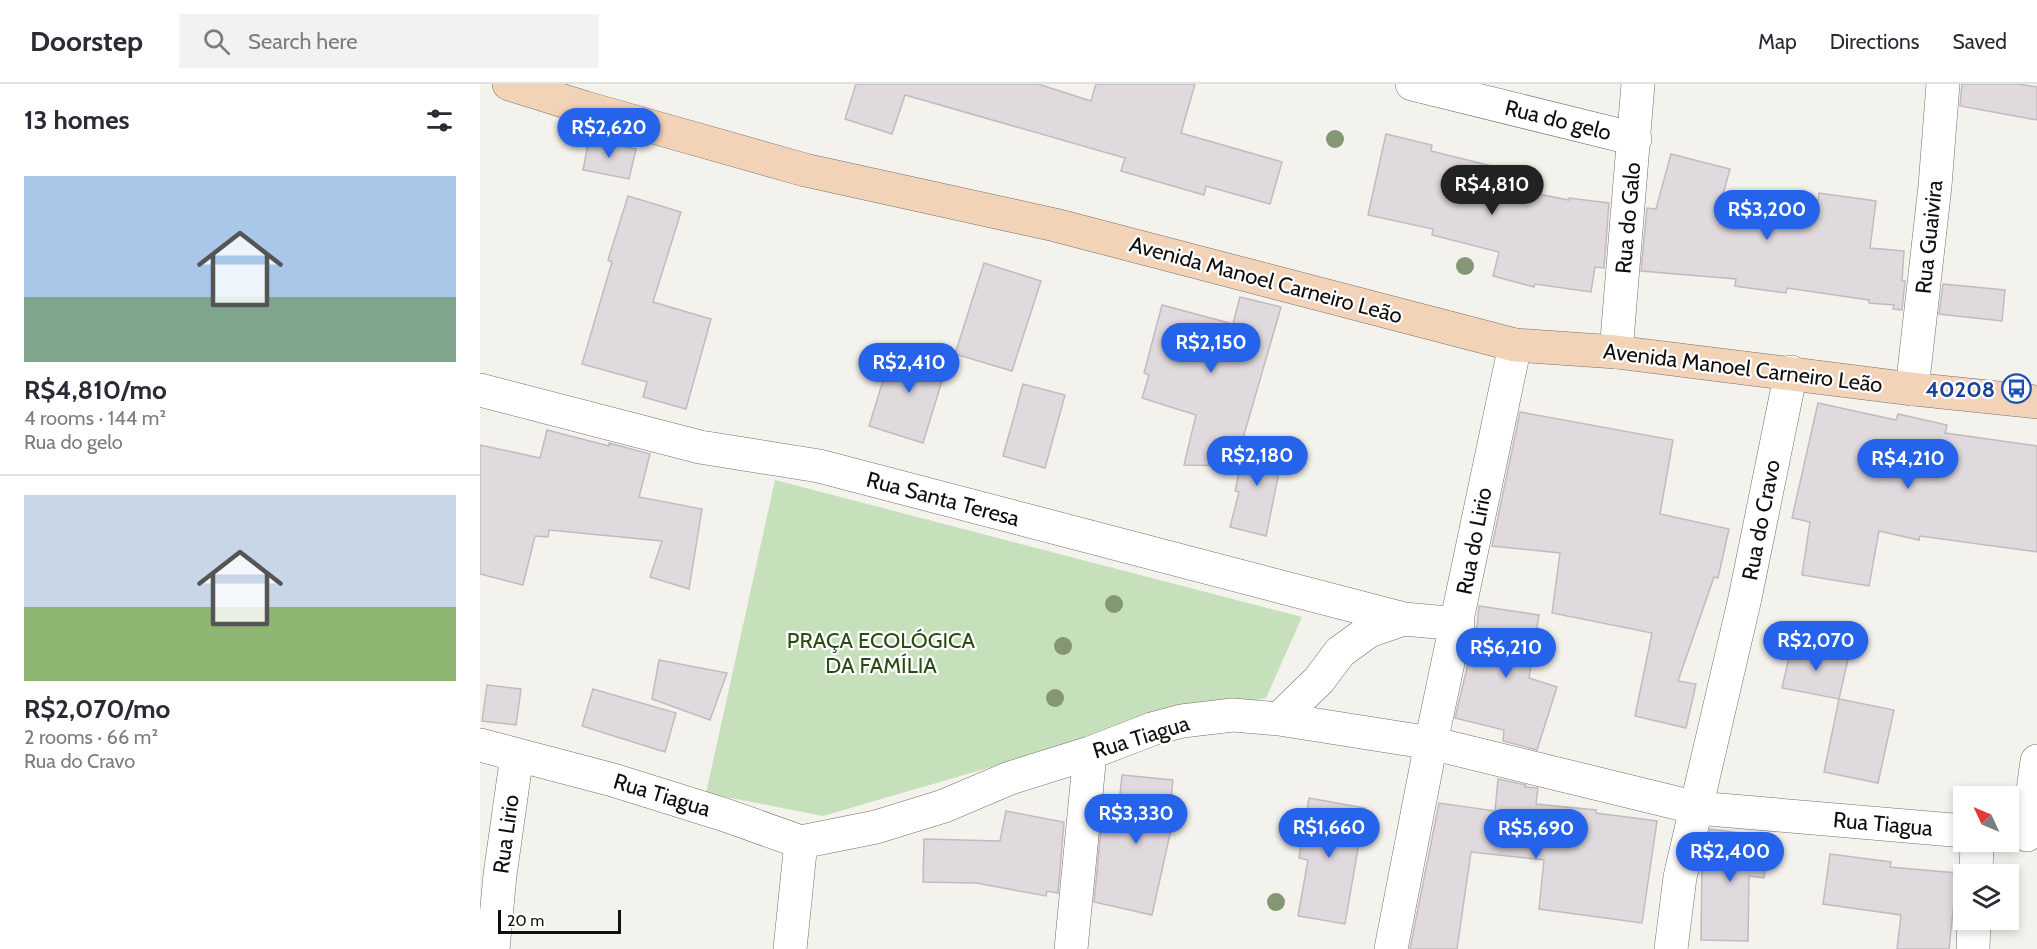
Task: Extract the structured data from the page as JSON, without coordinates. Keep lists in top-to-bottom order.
{
  "streets": {
    "main road": ["Avenida Manoel Carneiro Leão"],
    "street": [
      "Rua do gelo",
      "Rua do Galo",
      "Rua Guaivira",
      "Rua Santa Teresa",
      "Rua do Cravo",
      "Rua do Lirio",
      "Rua Tiagua",
      "Rua Lirio"
    ]
  },
  "crossings": [
    ["Rua do gelo", "Rua do Galo"],
    ["Rua do Galo", "Avenida Manoel Carneiro Leão"],
    ["Rua Guaivira", "Avenida Manoel Carneiro Leão"],
    ["Avenida Manoel Carneiro Leão", "Rua do Cravo"],
    ["Avenida Manoel Carneiro Leão", "Rua do Lirio"],
    ["Rua do Cravo", "Rua Tiagua"],
    ["Rua do Lirio", "Rua Tiagua"],
    ["Rua Tiagua", "Rua Lirio"]
  ],
  "parks": ["PRAÇA ECOLÓGICA DA FAMÍLIA"],
  "places": {
    "bus stop": ["40208"]
  },
  "scale_bar": "20 m",
  "north": "top left",
  "page": {
    "header": "Doorstep",
    "search": "Search here",
    "nav": ["Map", "Directions", "Saved"],
    "heading": "13 homes",
    "price": [
      "R$2,620",
      "R$4,810",
      "R$3,200",
      "R$2,150",
      "R$2,410",
      "R$2,180",
      "R$4,210",
      "R$2,070",
      "R$6,210",
      "R$3,330",
      "R$1,660",
      "R$5,690",
      "R$2,400"
    ],
    "list": [
      {
        "name": "R$4,810/mo",
        "note": "4 rooms · 144 m² · Rua do gelo"
      },
      {
        "name": "R$2,070/mo",
        "note": "2 rooms · 66 m² · Rua do Cravo"
      }
    ],
    "scale": "20 m"
  }
}
